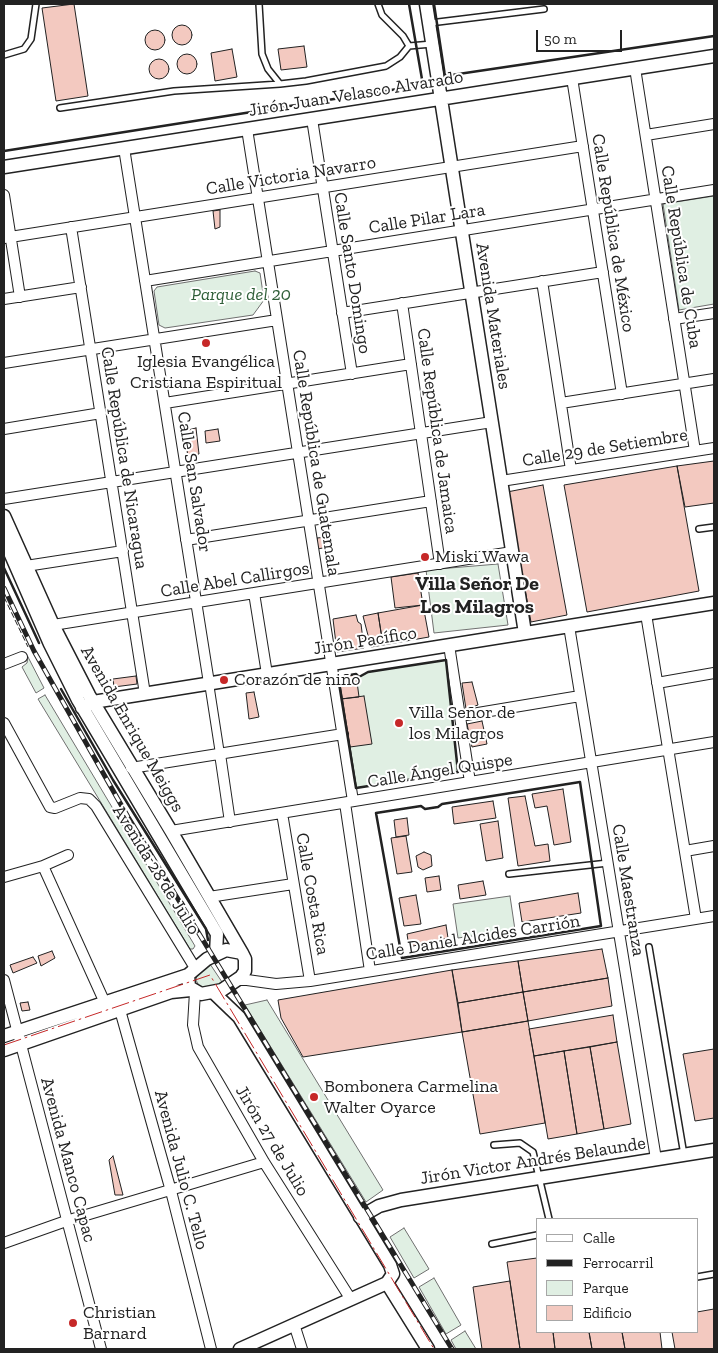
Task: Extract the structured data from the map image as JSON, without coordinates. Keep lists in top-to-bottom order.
{
  "streets": {
    "street": [
      "Jirón Juan Velasco Alvarado",
      "Calle Victoria Navarro",
      "Calle Pilar Lara",
      "Calle República de México",
      "Calle República de Cuba",
      "Calle Santo Domingo",
      "Avenida Materiales",
      "Calle República de Jamaica",
      "Calle 29 de Setiembre",
      "Calle República de Nicaragua",
      "Calle República de Guatemala",
      "Calle San Salvador",
      "Calle Abel Callirgos",
      "Jirón Pacífico",
      "Avenida Enrique Meiggs",
      "Calle Ángel Quispe",
      "Avenida 28 de Julio",
      "Calle Maestranza",
      "Calle Costa Rica",
      "Calle Daniel Alcides Carrión",
      "Jirón 27 de Julio",
      "Avenida Manco Capac",
      "Jirón Victor Andrés Belaunde",
      "Avenida Julio C. Tello"
    ]
  },
  "crossings": [
    ["Jirón Juan Velasco Alvarado", "Calle República de México"],
    ["Jirón Juan Velasco Alvarado", "Calle República de Cuba"],
    ["Jirón Juan Velasco Alvarado", "Calle Santo Domingo"],
    ["Jirón Juan Velasco Alvarado", "Avenida Materiales"],
    ["Jirón Juan Velasco Alvarado", "Calle República de Guatemala"],
    ["Jirón Juan Velasco Alvarado", "Calle San Salvador"],
    ["Calle Victoria Navarro", "Calle República de México"],
    ["Calle Victoria Navarro", "Calle Santo Domingo"],
    ["Calle Victoria Navarro", "Avenida Materiales"],
    ["Calle Victoria Navarro", "Calle República de Nicaragua"],
    ["Calle Victoria Navarro", "Calle República de Guatemala"],
    ["Calle Victoria Navarro", "Calle San Salvador"],
    ["Calle Pilar Lara", "Calle República de México"],
    ["Calle Pilar Lara", "Calle República de Cuba"],
    ["Calle Pilar Lara", "Calle Santo Domingo"],
    ["Calle Pilar Lara", "Avenida Materiales"],
    ["Calle Pilar Lara", "Calle República de Guatemala"],
    ["Calle Pilar Lara", "Calle San Salvador"],
    ["Calle República de Cuba", "Calle 29 de Setiembre"],
    ["Avenida Materiales", "Calle 29 de Setiembre"],
    ["Avenida Materiales", "Calle Abel Callirgos"],
    ["Avenida Materiales", "Jirón Pacífico"],
    ["Calle República de Jamaica", "Calle Abel Callirgos"],
    ["Calle República de Nicaragua", "Calle Abel Callirgos"],
    ["Calle República de Nicaragua", "Jirón Pacífico"],
    ["Calle República de Guatemala", "Calle Abel Callirgos"],
    ["Calle República de Guatemala", "Jirón Pacífico"],
    ["Calle República de Guatemala", "Calle Ángel Quispe"],
    ["Calle República de Guatemala", "Calle Daniel Alcides Carrión"],
    ["Calle San Salvador", "Calle Abel Callirgos"],
    ["Calle San Salvador", "Jirón Pacífico"],
    ["Calle San Salvador", "Calle Ángel Quispe"],
    ["Calle Abel Callirgos", "Avenida Enrique Meiggs"],
    ["Jirón Pacífico", "Avenida Enrique Meiggs"],
    ["Jirón Pacífico", "Calle Maestranza"],
    ["Avenida Enrique Meiggs", "Calle Ángel Quispe"],
    ["Calle Ángel Quispe", "Calle Maestranza"],
    ["Calle Ángel Quispe", "Calle Costa Rica"],
    ["Calle Maestranza", "Calle Daniel Alcides Carrión"],
    ["Calle Maestranza", "Jirón Victor Andrés Belaunde"],
    ["Calle Costa Rica", "Calle Daniel Alcides Carrión"]
  ],
  "districts": ["Villa Señor De Los Milagros"],
  "parks": ["Parque del 20"],
  "places": [
    "Iglesia Evangélica Cristiana Espiritual",
    "Miski Wawa",
    "Corazón de niño",
    "Villa Señor de los Milagros",
    "Bombonera Carmelina Walter Oyarce",
    "Christian Barnard"
  ],
  "legend": [
    "Calle",
    "Ferrocarril",
    "Parque",
    "Edificio"
  ],
  "scale_bar": "50 m"
}
